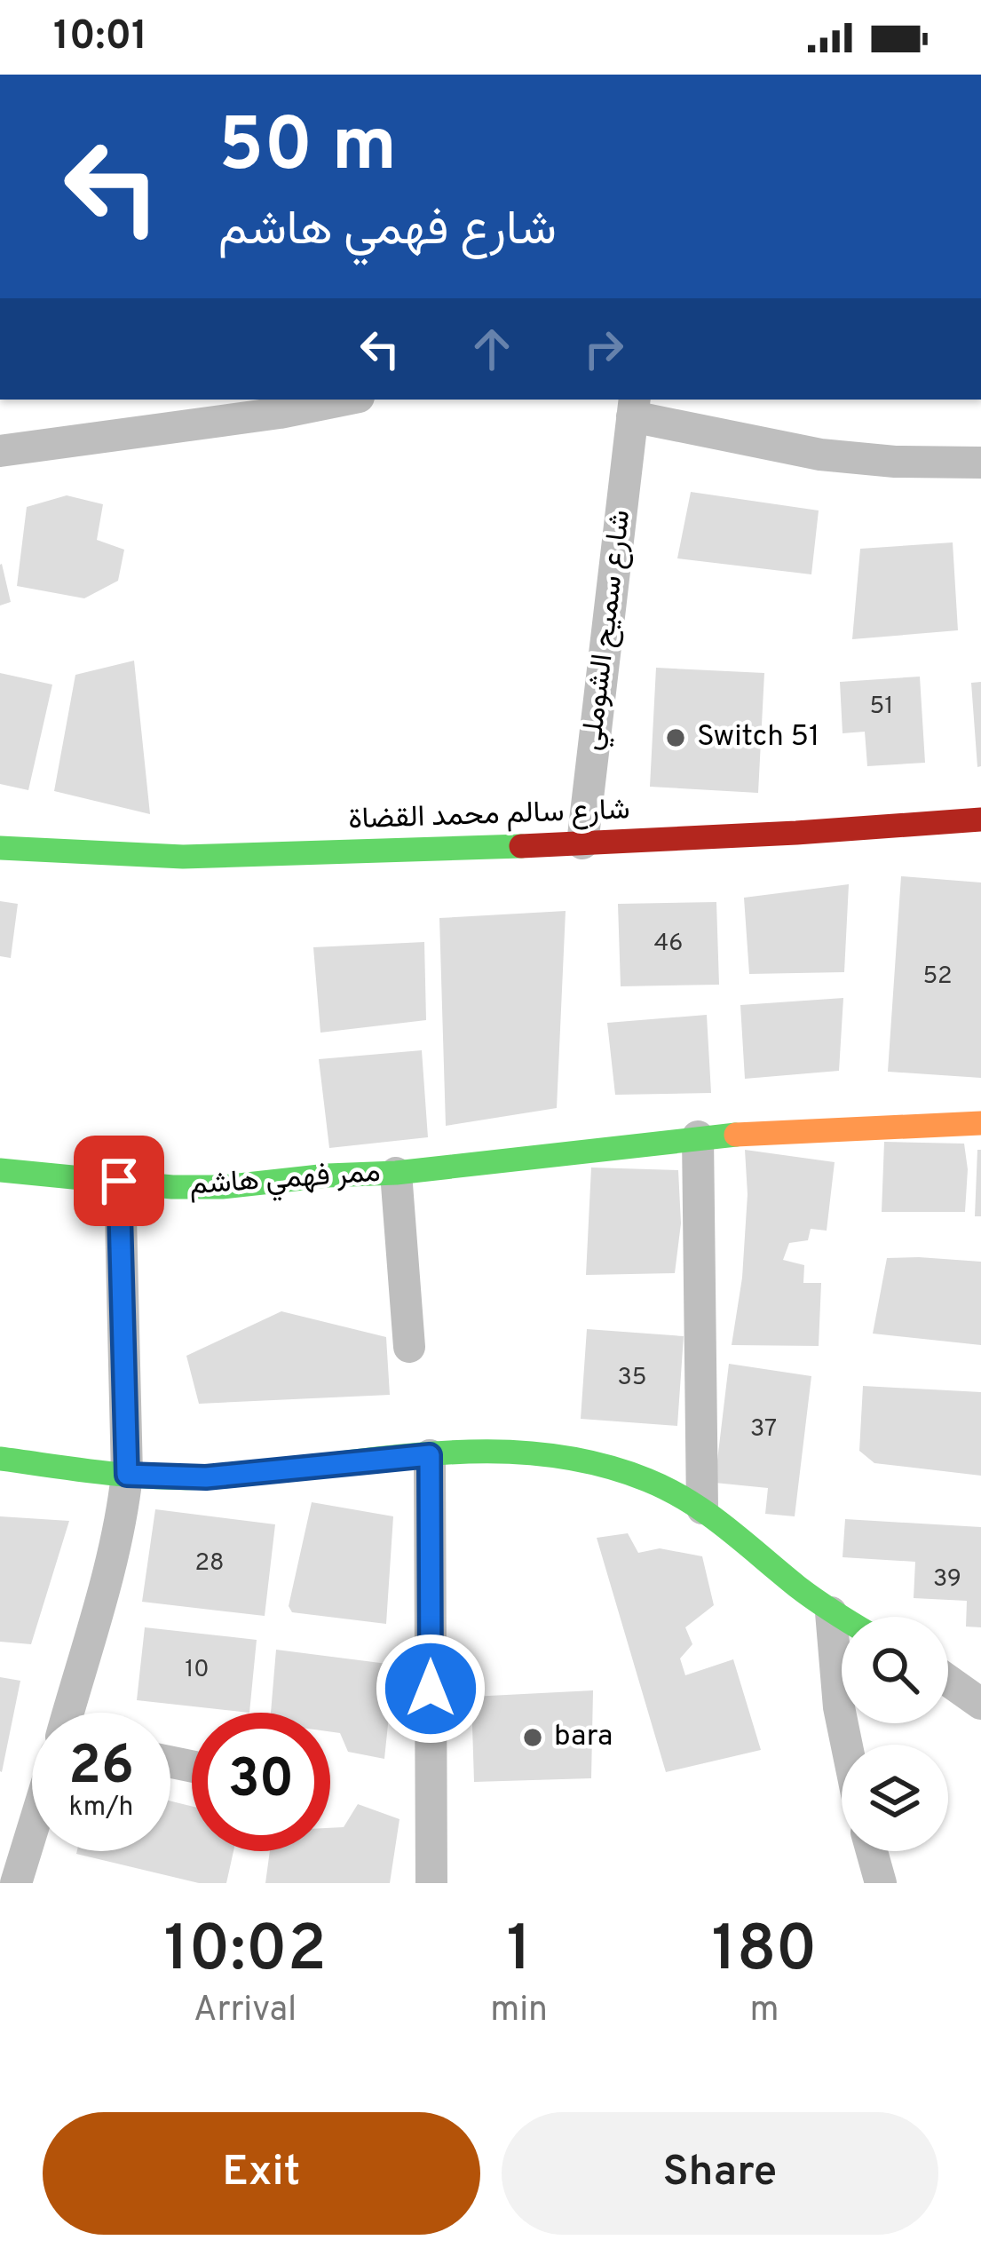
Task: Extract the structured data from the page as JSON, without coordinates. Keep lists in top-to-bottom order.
{
  "streets": {
    "main road": ["شارع سالم محمد القضاة", "ممر فهمي هاشم"],
    "street": ["شارع سميح الشوملي"]
  },
  "crossings": [
    ["شارع سميح الشوملي", "شارع سالم محمد القضاة"]
  ],
  "places": ["Switch 51", "bara"],
  "house_numbers": [
    "51",
    "46",
    "52",
    "35",
    "37",
    "28",
    "39",
    "10"
  ],
  "page": {
    "status": "10:01",
    "turn": ["50 m", "شارع فهمي هاشم"],
    "speed": "26 km/h",
    "limit": "30",
    "eta": [
      "10:02",
      "Arrival",
      "1",
      "min",
      "180",
      "m"
    ],
    "buttons": ["Exit", "Share"]
  }
}
